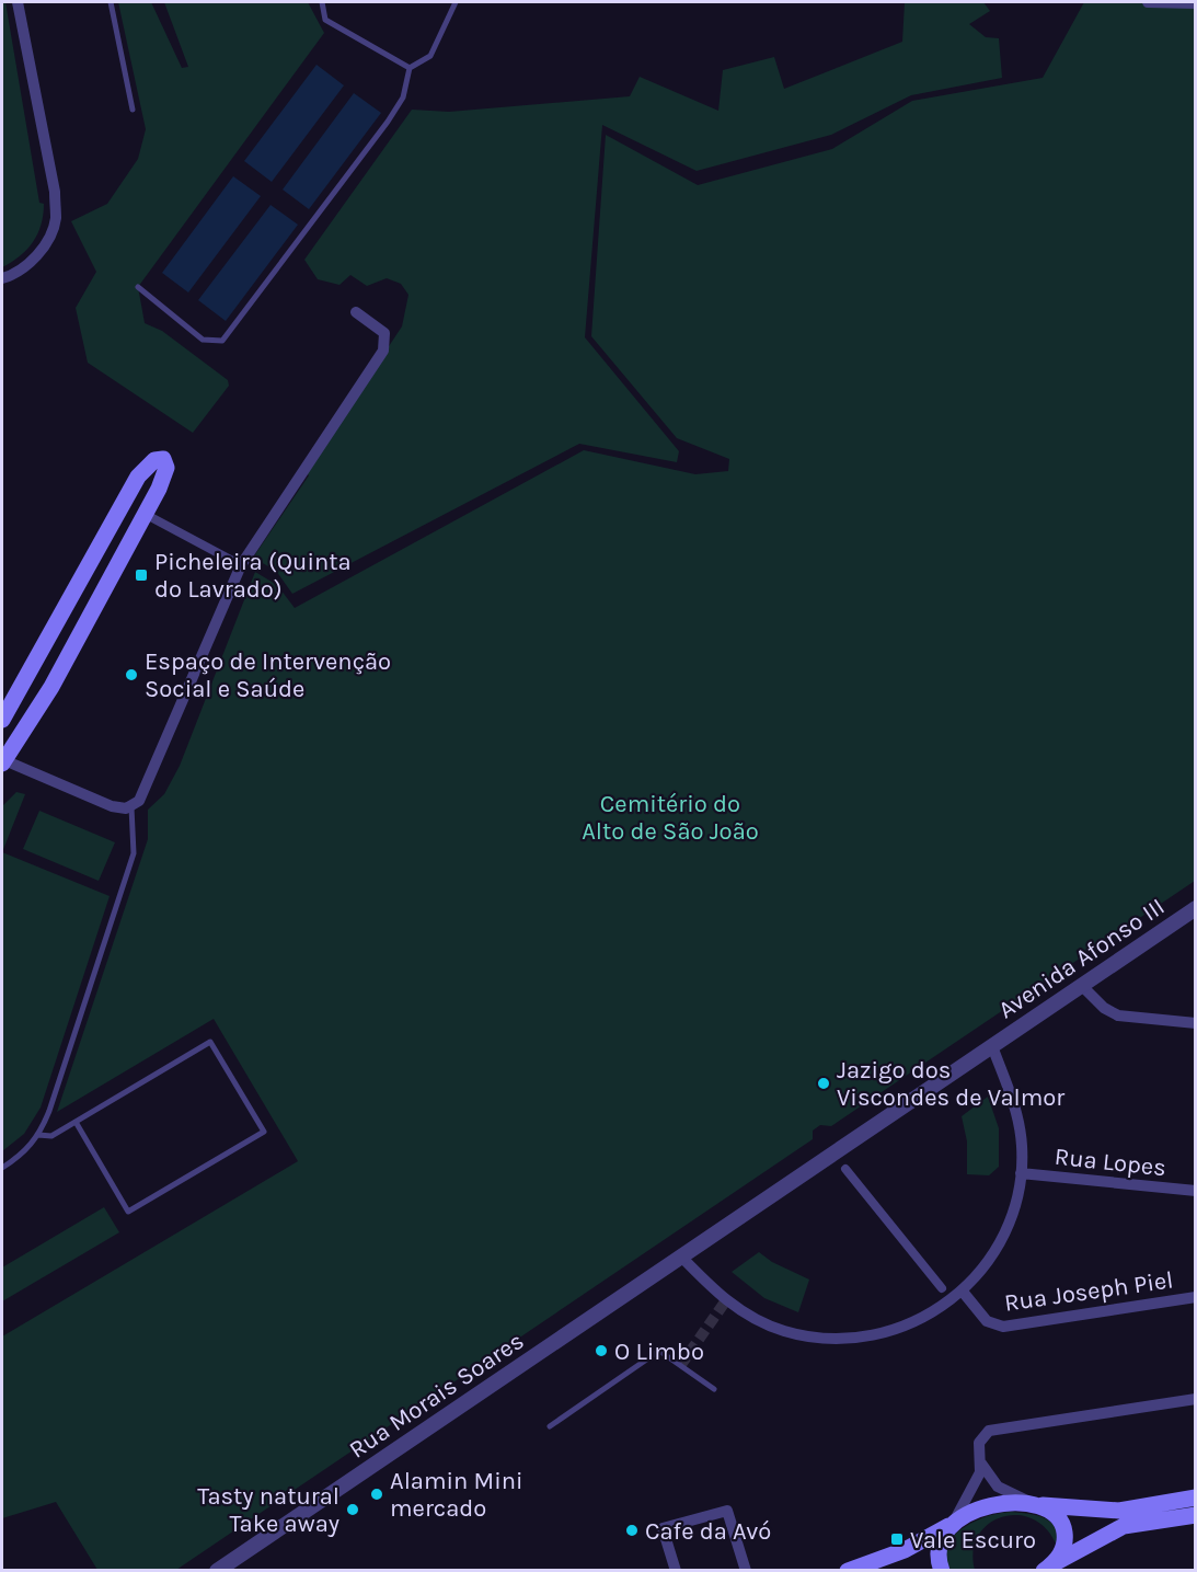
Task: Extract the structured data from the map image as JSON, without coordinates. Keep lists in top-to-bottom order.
{
  "streets": {
    "street": [
      "Avenida Afonso III",
      "Rua Lopes",
      "Rua Joseph Piel",
      "Rua Morais Soares"
    ]
  },
  "crossings": [
    ["Avenida Afonso III", "Rua Morais Soares"]
  ],
  "parks": ["Cemitério do Alto de São João"],
  "places": {
    "transit": ["Picheleira (Quinta do Lavrado)", "Vale Escuro"],
    "other": [
      "Espaço de Intervenção Social e Saúde",
      "Jazigo dos Viscondes de Valmor",
      "O Limbo",
      "Alamin Mini mercado",
      "Tasty natural Take away",
      "Cafe da Avó"
    ]
  }
}
